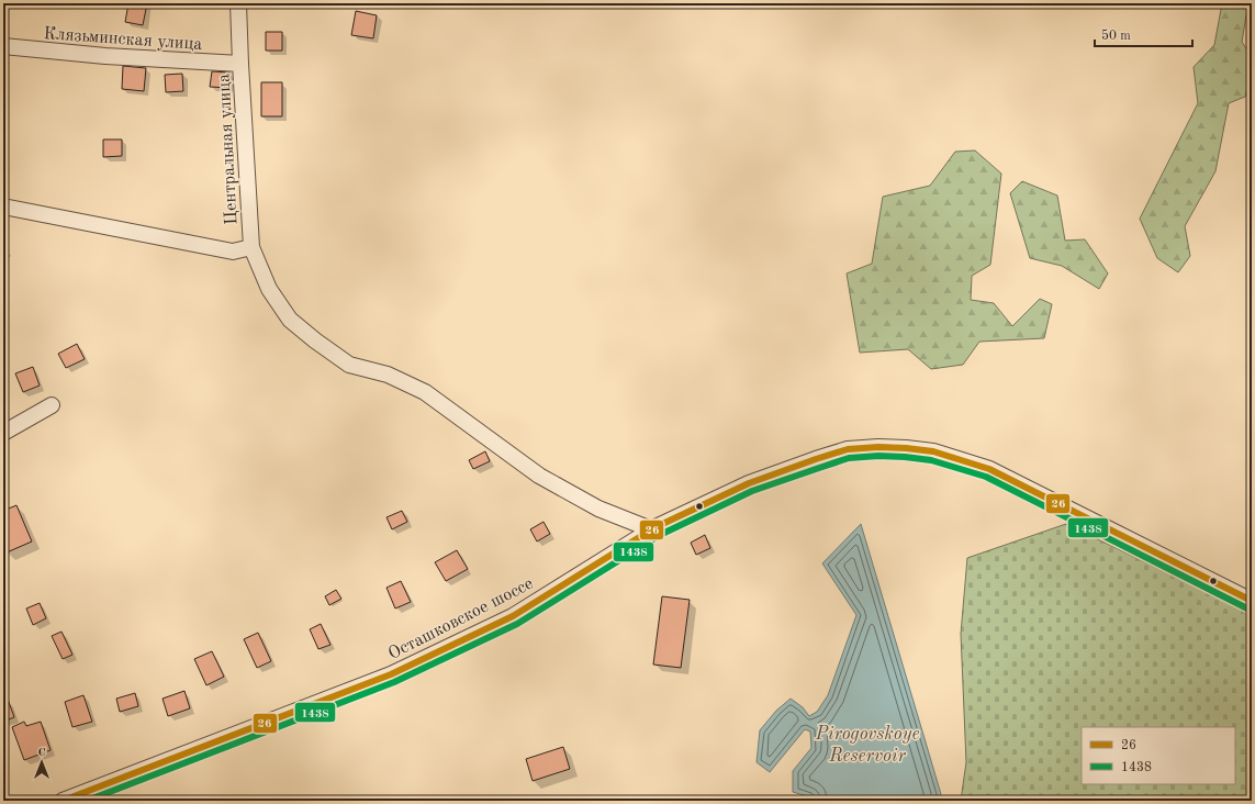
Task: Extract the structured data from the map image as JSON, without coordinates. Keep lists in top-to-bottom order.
{
  "streets": {
    "street": ["Клязьминская улица", "Центральная улица", "Осташковское шоссе"]
  },
  "crossings": [
    ["Клязьминская улица", "Центральная улица"],
    ["Центральная улица", "Осташковское шоссе"]
  ],
  "water": ["Pirogovskoye Reservoir"],
  "lines": ["transit line 26", "transit line 1438"],
  "legend": ["26", "1438"],
  "scale_bar": "50 m",
  "north": "top"
}
